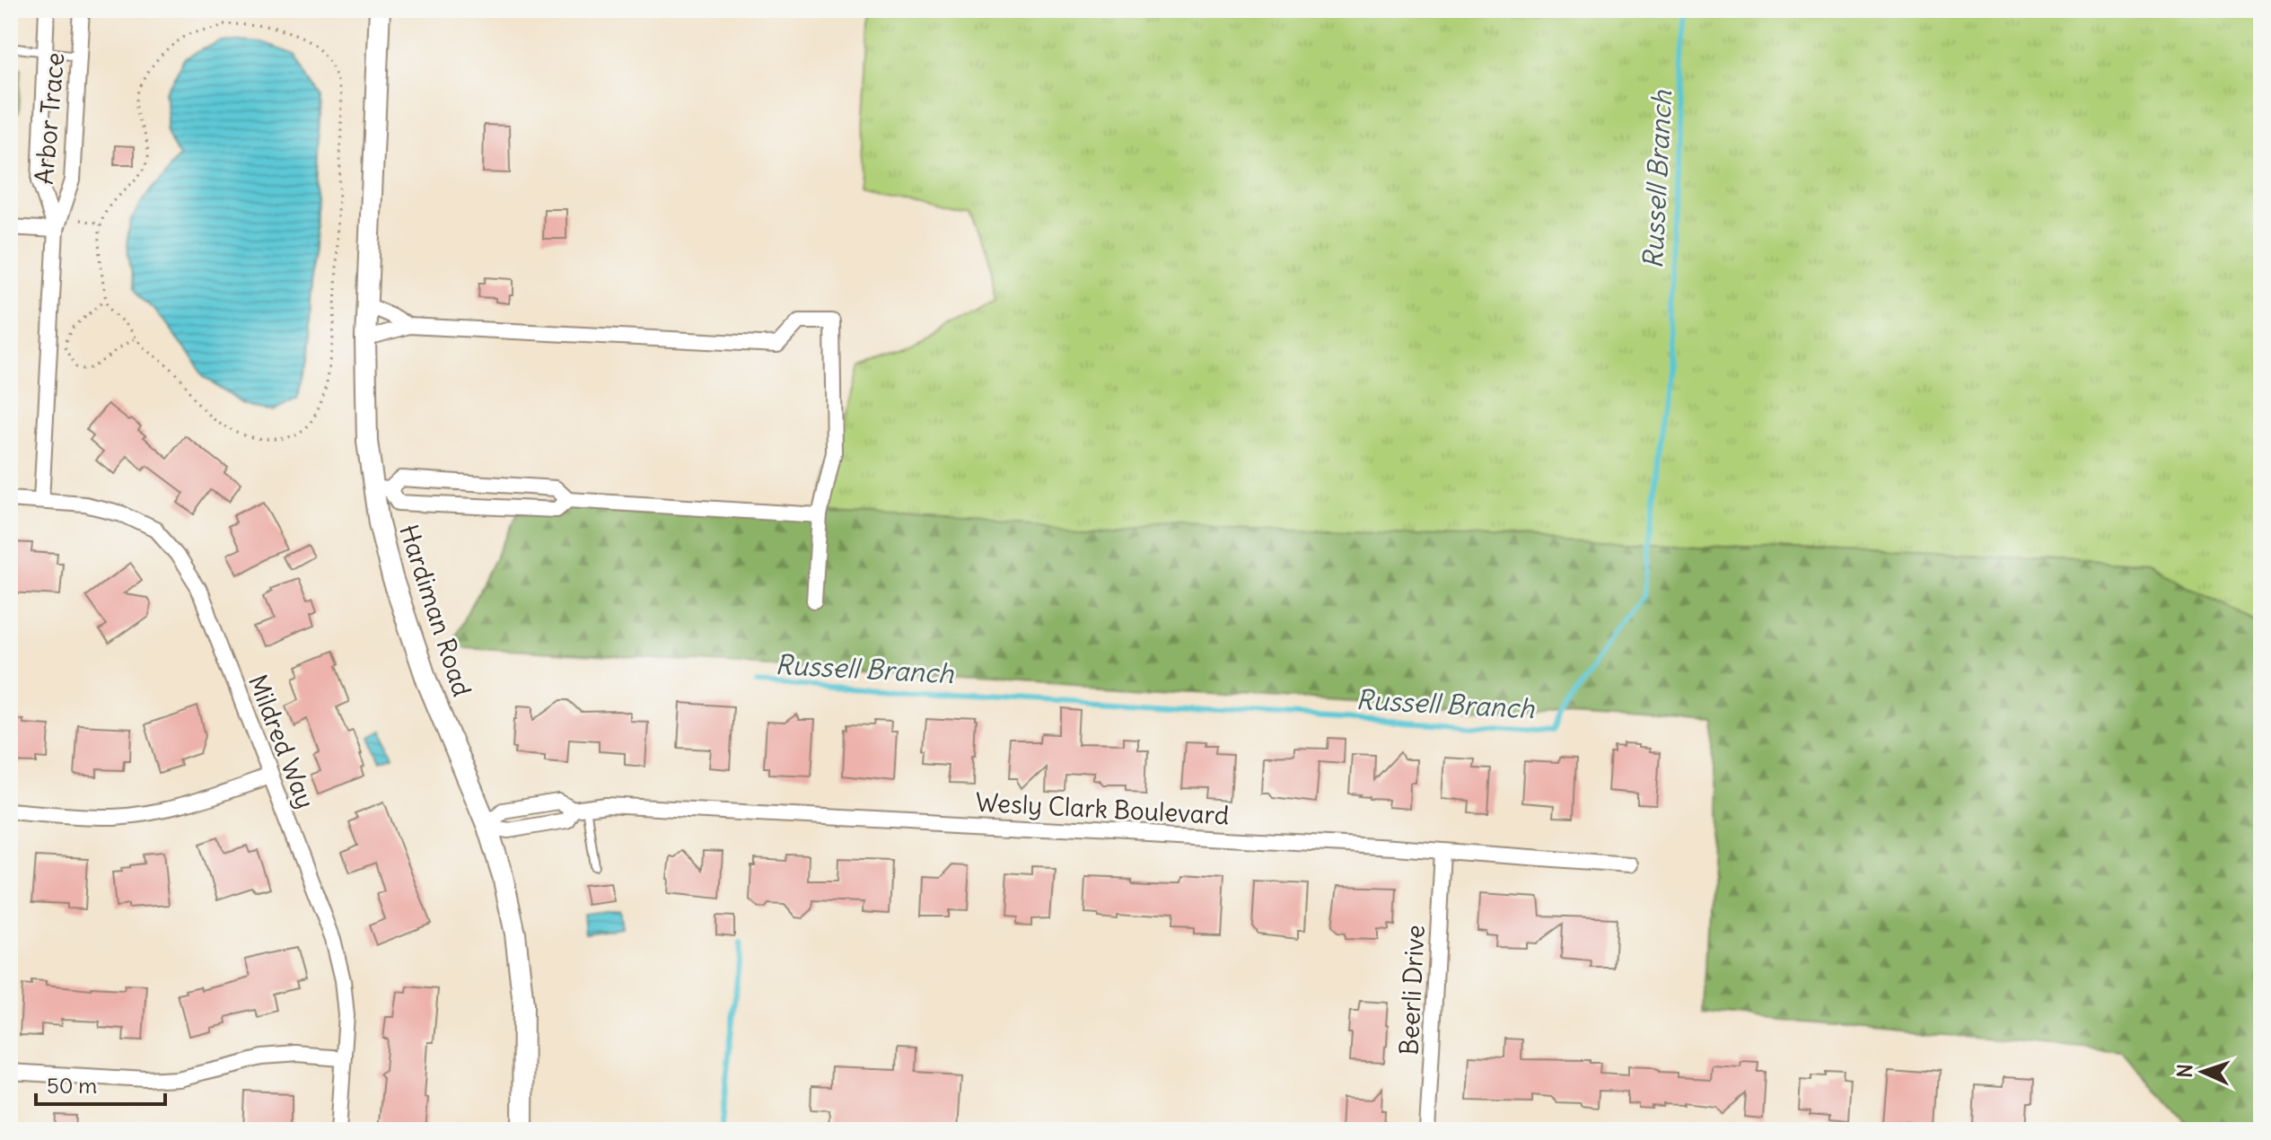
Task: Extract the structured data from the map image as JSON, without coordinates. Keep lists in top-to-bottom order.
{
  "streets": {
    "street": [
      "Arbor Trace",
      "Hardiman Road",
      "Mildred Way",
      "Wesly Clark Boulevard",
      "Beerli Drive"
    ]
  },
  "crossings": [
    ["Arbor Trace", "Mildred Way"],
    ["Hardiman Road", "Wesly Clark Boulevard"],
    ["Wesly Clark Boulevard", "Beerli Drive"]
  ],
  "water": ["Russell Branch"],
  "scale_bar": "50 m",
  "north": "left"
}
